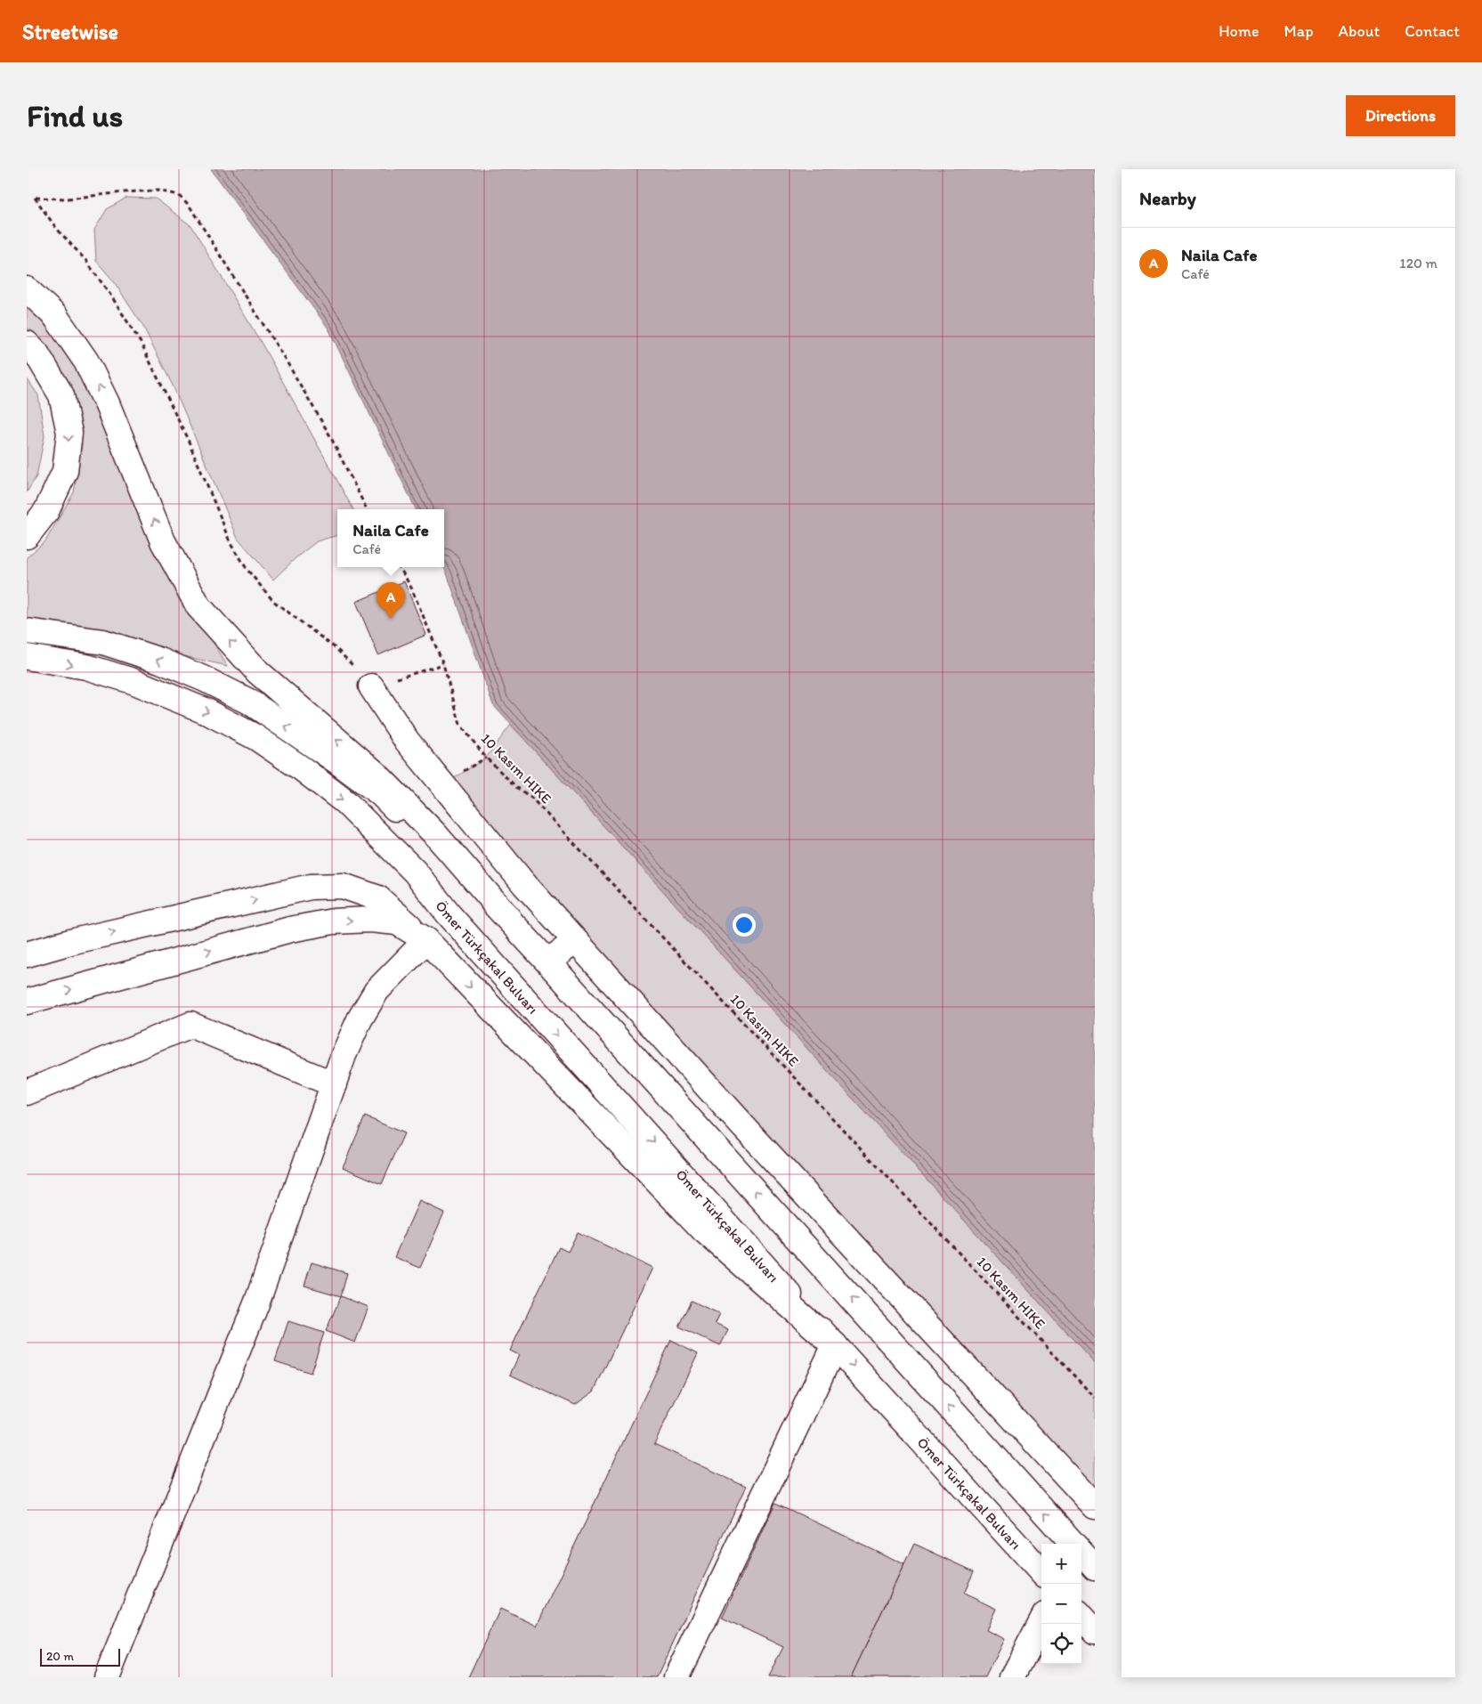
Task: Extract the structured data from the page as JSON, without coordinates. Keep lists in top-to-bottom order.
{
  "streets": {
    "main road": ["Ömer Türkçakal Bulvarı"],
    "path": ["10 Kasım HIKE"]
  },
  "scale_bar": "20 m",
  "page": {
    "header": "Streetwise",
    "nav": [
      "Home",
      "Map",
      "About",
      "Contact"
    ],
    "buttons": "Directions",
    "title": "Find us",
    "heading": "Nearby",
    "list": [
      {
        "mark": "A",
        "name": "Naila Cafe",
        "note": "Café",
        "value": "120 m"
      }
    ],
    "popup": ["Naila Cafe", "Café"],
    "pins": "A",
    "map_buttons": ["+", "−"],
    "scale": "20 m"
  }
}
